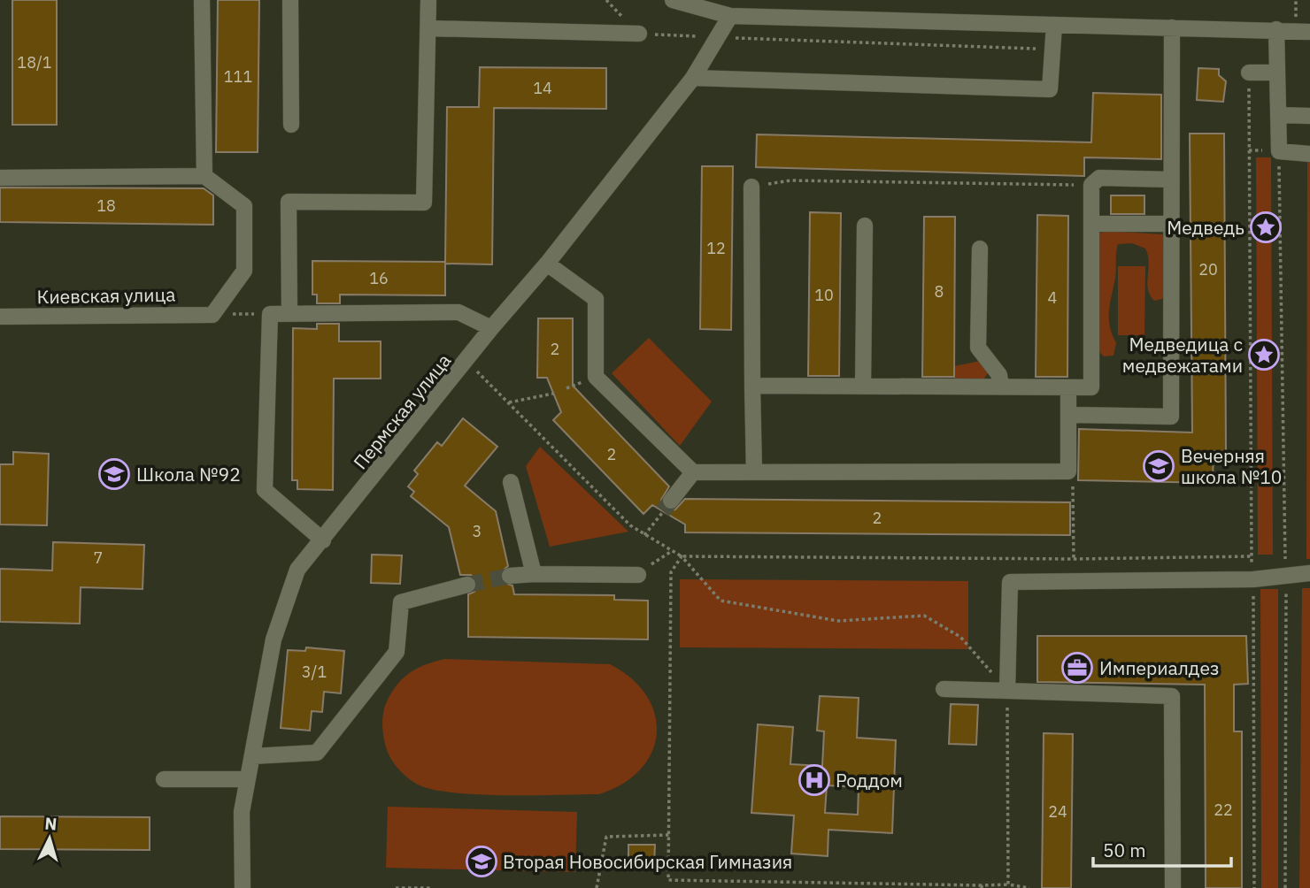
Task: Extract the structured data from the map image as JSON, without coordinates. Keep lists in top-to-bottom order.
{
  "streets": {
    "street": ["Киевская улица", "Пермская улица"]
  },
  "places": {
    "place": ["Медведь", "Медведица с медвежатами"],
    "school or university": ["Вечерняя школа №10", "Школа №92", "Вторая Новосибирская Гимназия"],
    "office": ["Империалдез"],
    "hospital": ["Роддом"]
  },
  "house_numbers": [
    "18/1",
    "111",
    "14",
    "18",
    "12",
    "20",
    "16",
    "8",
    "10",
    "4",
    "2",
    "2",
    "2",
    "3",
    "7",
    "3/1",
    "22",
    "24"
  ],
  "scale_bar": "50 m",
  "north": "top"
}
